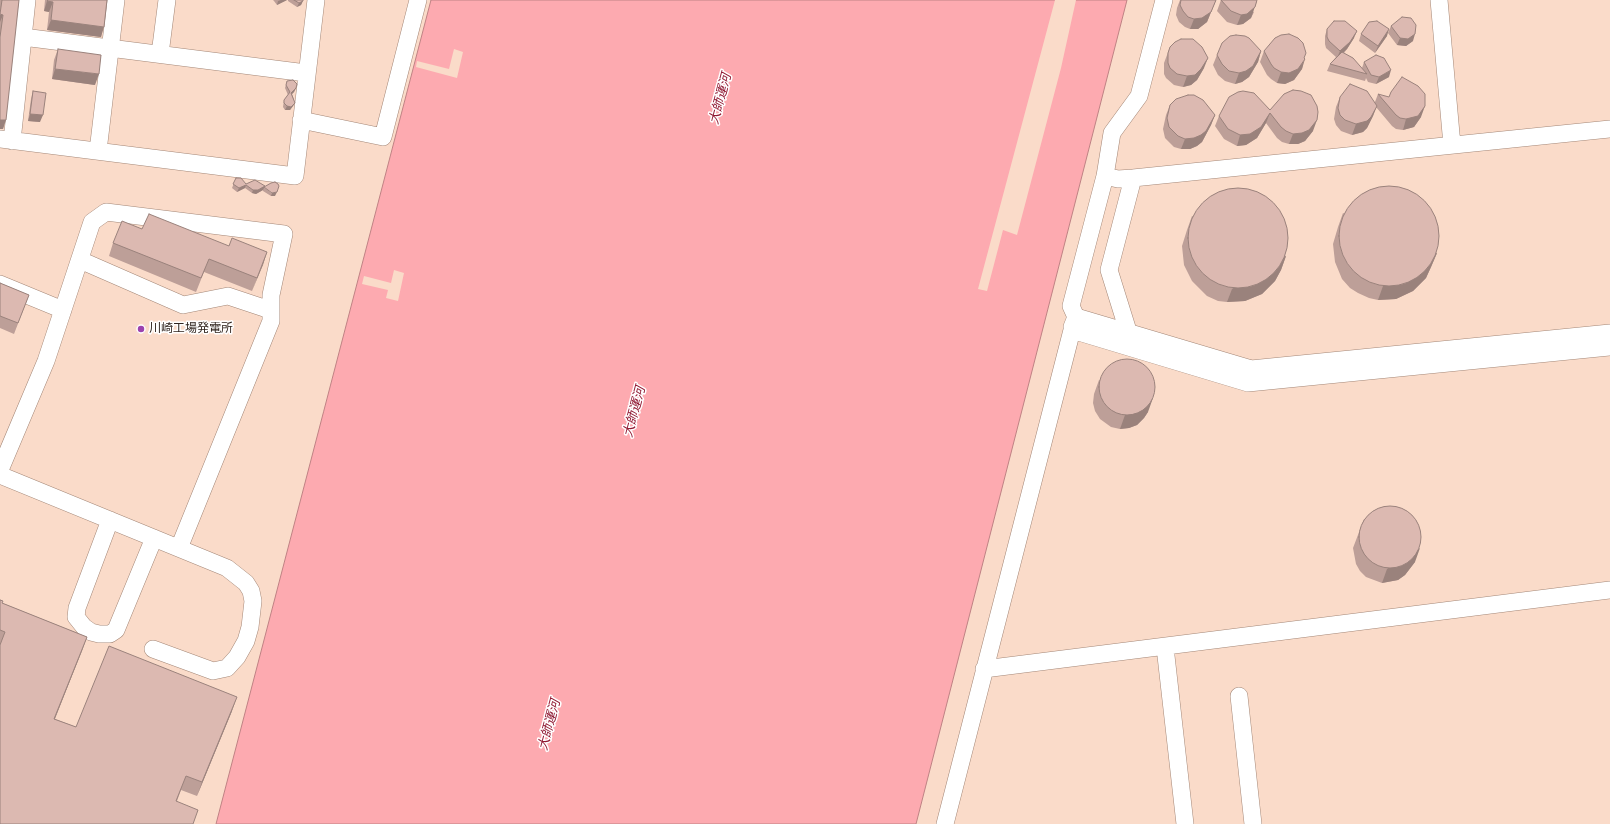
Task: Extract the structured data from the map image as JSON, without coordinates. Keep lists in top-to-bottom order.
{
  "water": ["大師運河"],
  "places": ["川崎工場発電所"]
}
